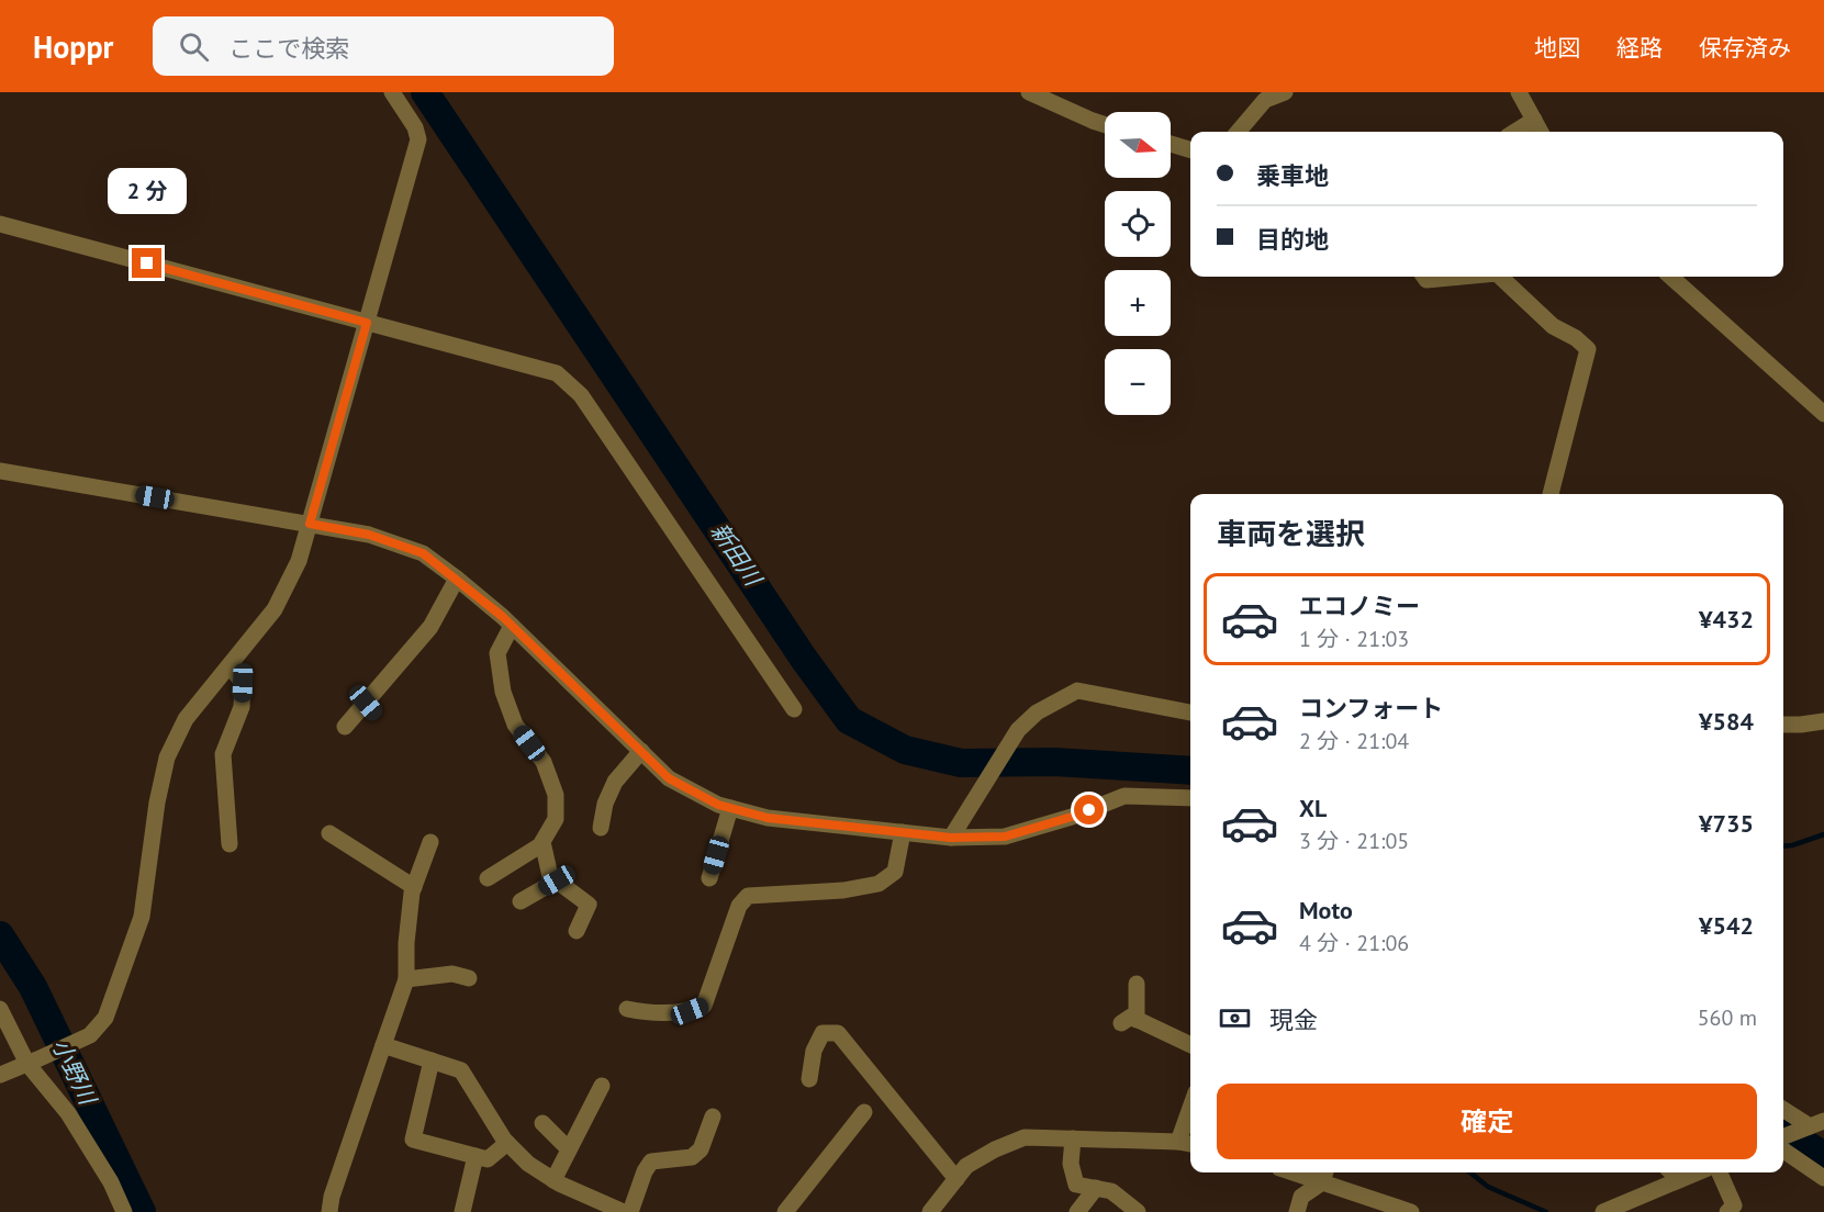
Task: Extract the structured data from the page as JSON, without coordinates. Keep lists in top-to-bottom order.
{
  "water": ["新田川", "小野川"],
  "north": "right",
  "page": {
    "header": "Hoppr",
    "search": "ここで検索",
    "nav": ["地図", "経路", "保存済み"],
    "map_buttons": ["+", "−"],
    "banner": ["乗車地", "目的地"],
    "bubble": "2 分",
    "heading": "車両を選択",
    "list": [
      {
        "name": "エコノミー",
        "note": "1 分 · 21:03",
        "value": "¥432"
      },
      {
        "name": "コンフォート",
        "note": "2 分 · 21:04",
        "value": "¥584"
      },
      {
        "name": "XL",
        "note": "3 分 · 21:05",
        "value": "¥735"
      },
      {
        "name": "Moto",
        "note": "4 分 · 21:06",
        "value": "¥542"
      }
    ],
    "pay": ["現金", "560 m"],
    "buttons": "確定"
  }
}
